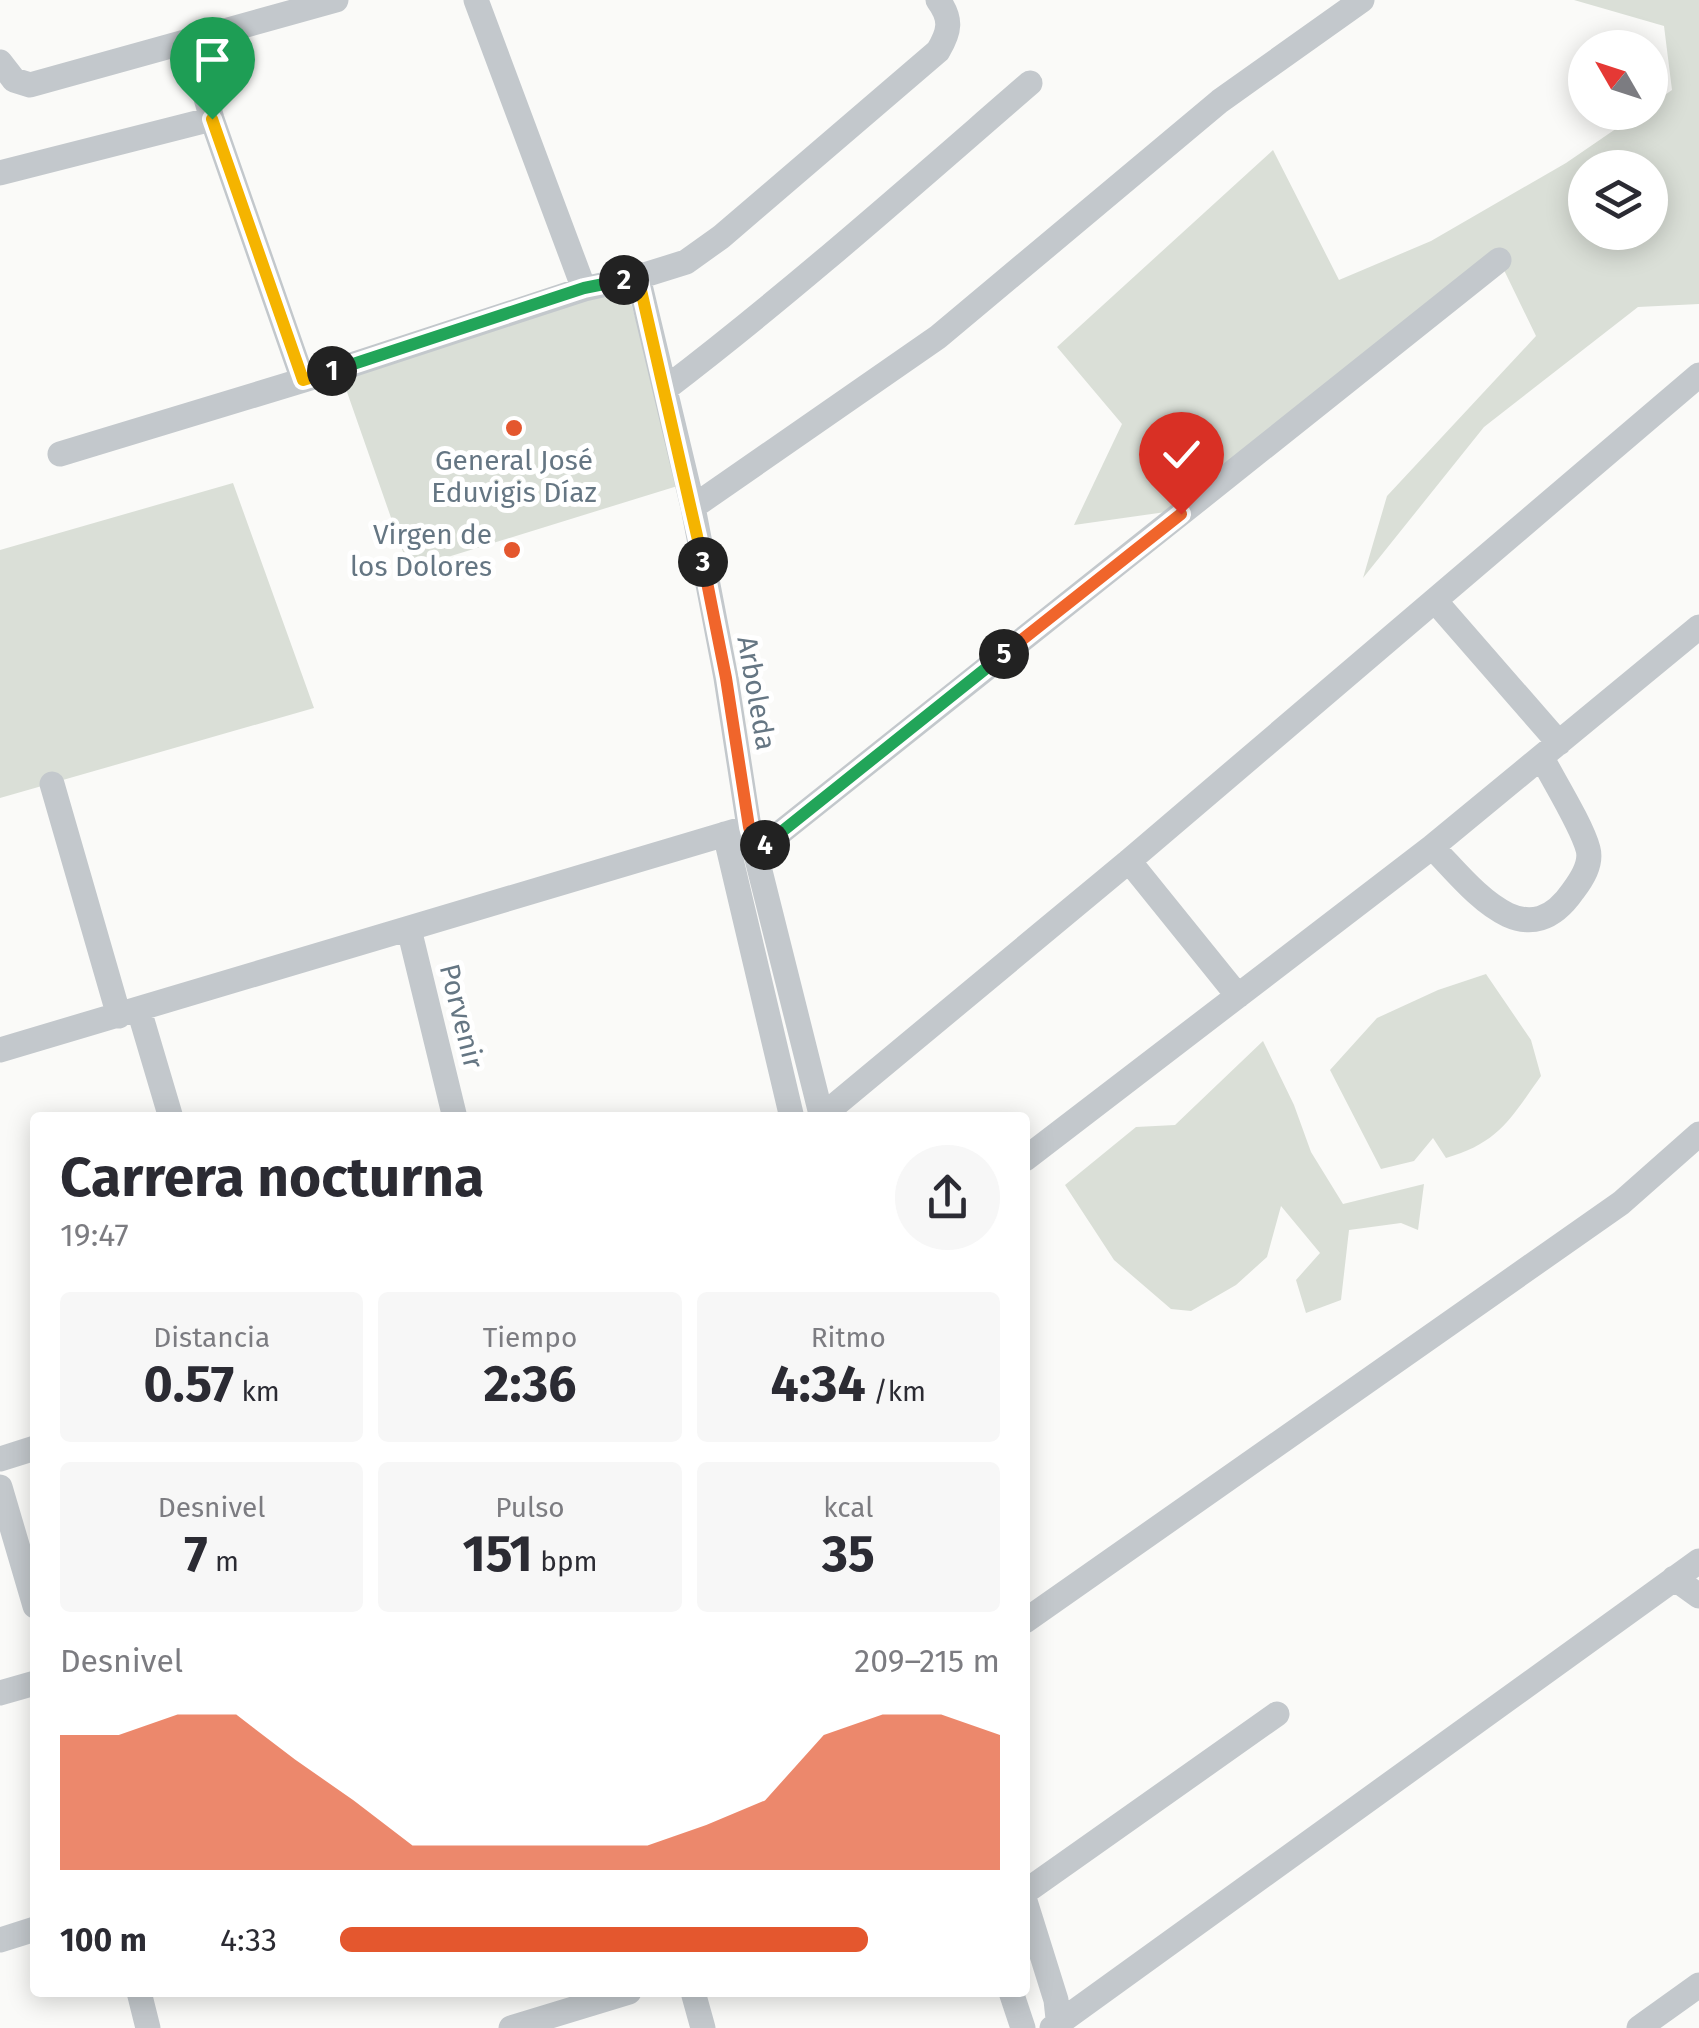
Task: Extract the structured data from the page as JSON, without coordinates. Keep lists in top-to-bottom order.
{
  "streets": {
    "street": ["Arboleda", "Porvenir"]
  },
  "places": ["General José Eduvigis Díaz", "Virgen de los Dolores"],
  "north": "top left",
  "page": {
    "pins": [
      "2",
      "1",
      "3",
      "5",
      "4"
    ],
    "heading": ["Carrera nocturna", "19:47"],
    "stats": [
      ["Distancia", "0.57 km"],
      ["Tiempo", "2:36"],
      ["Ritmo", "4:34 /km"],
      ["Desnivel", "7 m"],
      ["Pulso", "151 bpm"],
      ["kcal", "35"]
    ],
    "chart": ["Desnivel", "209–215 m"],
    "list": [
      {
        "name": "100 m",
        "note": "4:33"
      }
    ]
  }
}
